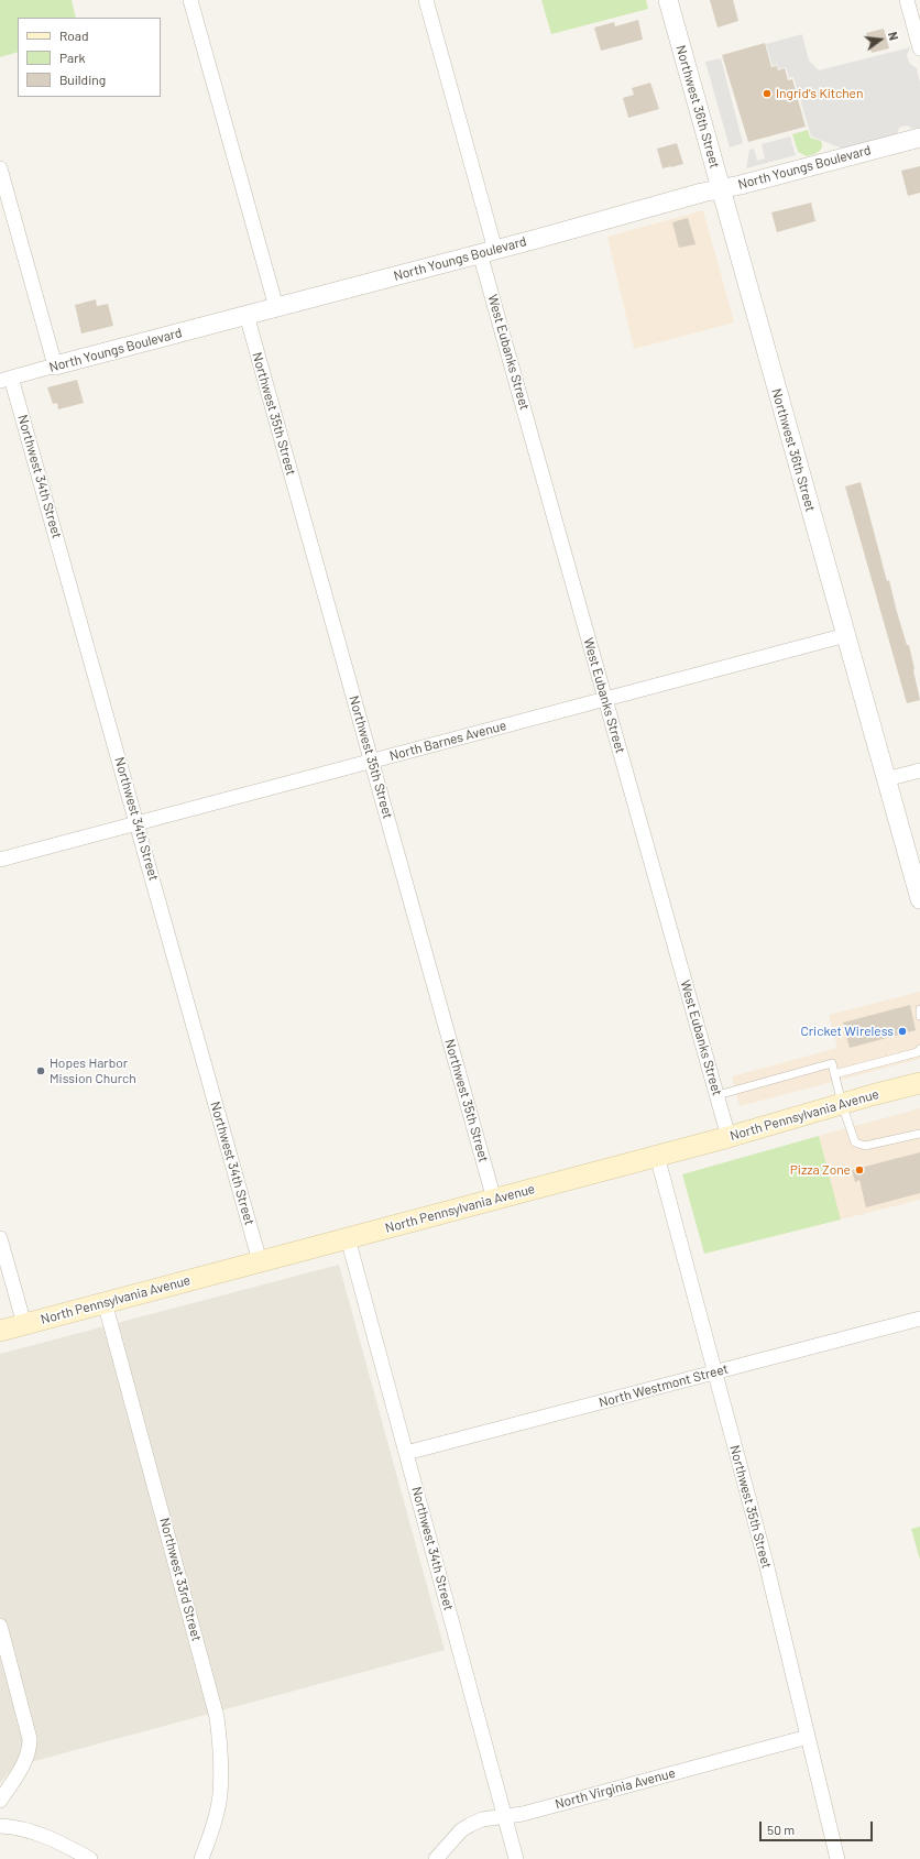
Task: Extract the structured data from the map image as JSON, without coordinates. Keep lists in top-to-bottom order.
{
  "streets": {
    "main road": ["North Pennsylvania Avenue"],
    "street": [
      "Northwest 36th Street",
      "North Youngs Boulevard",
      "West Eubanks Street",
      "Northwest 35th Street",
      "Northwest 34th Street",
      "North Barnes Avenue",
      "North Westmont Street",
      "Northwest 33rd Street",
      "North Virginia Avenue"
    ]
  },
  "crossings": [
    ["Northwest 36th Street", "North Youngs Boulevard"],
    ["Northwest 36th Street", "North Barnes Avenue"],
    ["North Youngs Boulevard", "West Eubanks Street"],
    ["North Youngs Boulevard", "Northwest 35th Street"],
    ["North Youngs Boulevard", "Northwest 34th Street"],
    ["West Eubanks Street", "North Barnes Avenue"],
    ["West Eubanks Street", "North Pennsylvania Avenue"],
    ["Northwest 35th Street", "North Barnes Avenue"],
    ["Northwest 35th Street", "North Pennsylvania Avenue"],
    ["Northwest 35th Street", "North Westmont Street"],
    ["Northwest 35th Street", "North Virginia Avenue"],
    ["Northwest 34th Street", "North Barnes Avenue"],
    ["Northwest 34th Street", "North Pennsylvania Avenue"],
    ["Northwest 34th Street", "North Westmont Street"],
    ["Northwest 34th Street", "North Virginia Avenue"],
    ["North Pennsylvania Avenue", "Northwest 33rd Street"]
  ],
  "places": [
    "Ingrid's Kitchen",
    "Cricket Wireless",
    "Hopes Harbor Mission Church",
    "Pizza Zone"
  ],
  "legend": ["Road", "Park", "Building"],
  "scale_bar": "50 m",
  "north": "right"
}
